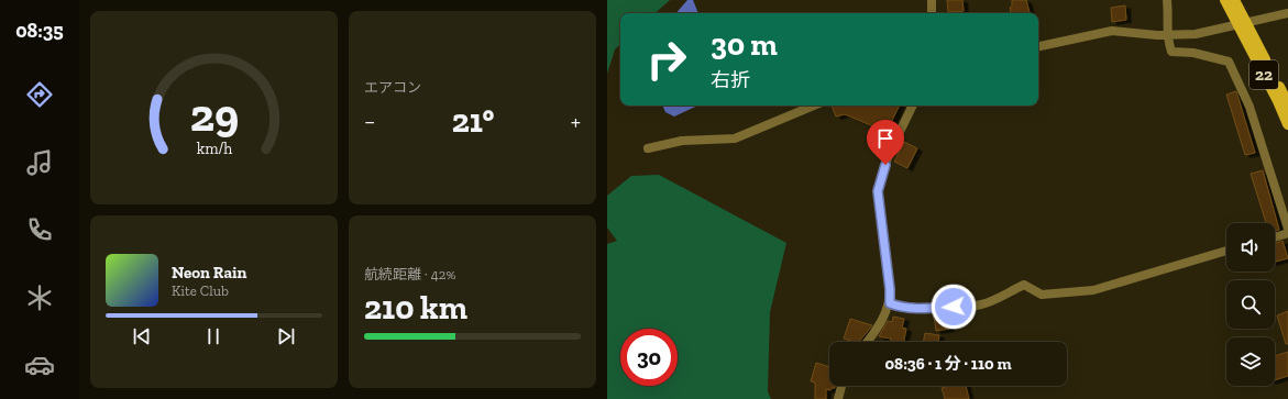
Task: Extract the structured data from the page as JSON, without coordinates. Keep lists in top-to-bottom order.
{
  "streets": {
    "main road": ["22"]
  },
  "page": {
    "tabs": "08:35",
    "tile": [
      "エアコン",
      ["航続距離 · 42%", "210 km"]
    ],
    "turn": ["30 m", "右折"],
    "heat": ["−", "21°", "+"],
    "song": ["Neon Rain", "Kite Club"],
    "limit": "30",
    "trip": "08:36 · 1 分 · 110 m",
    "gauge": ["29", "km/h"]
  }
}
